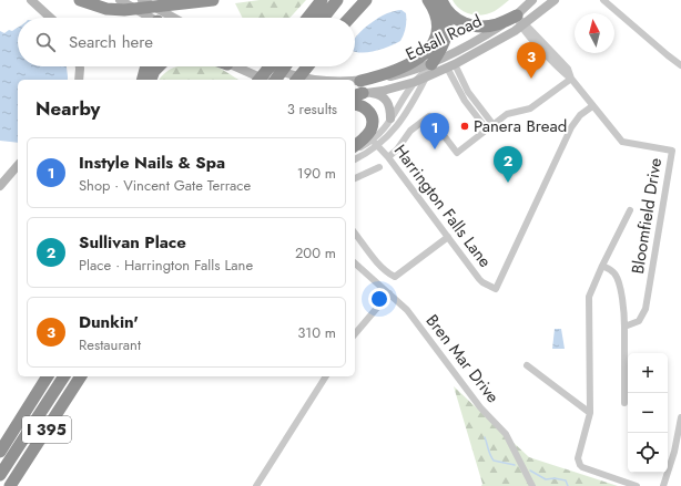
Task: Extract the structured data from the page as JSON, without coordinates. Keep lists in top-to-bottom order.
{
  "streets": {
    "highway": ["I 395"],
    "main road": ["Edsall Road"],
    "street": ["Harrington Falls Lane", "Bloomfield Drive", "Bren Mar Drive"]
  },
  "crossings": [
    ["Edsall Road", "Bloomfield Drive"],
    ["Harrington Falls Lane", "Bloomfield Drive"]
  ],
  "places": ["Panera Bread"],
  "north": "top",
  "page": {
    "search": "Search here",
    "pins": ["3", "1", "2"],
    "heading": ["Nearby", "3 results"],
    "list": [
      {
        "mark": "1",
        "name": "Instyle Nails & Spa",
        "note": "Shop · Vincent Gate Terrace",
        "value": "190 m"
      },
      {
        "mark": "2",
        "name": "Sullivan Place",
        "note": "Place · Harrington Falls Lane",
        "value": "200 m"
      },
      {
        "mark": "3",
        "name": "Dunkin'",
        "note": "Restaurant",
        "value": "310 m"
      }
    ],
    "map_buttons": ["+", "−"]
  }
}
